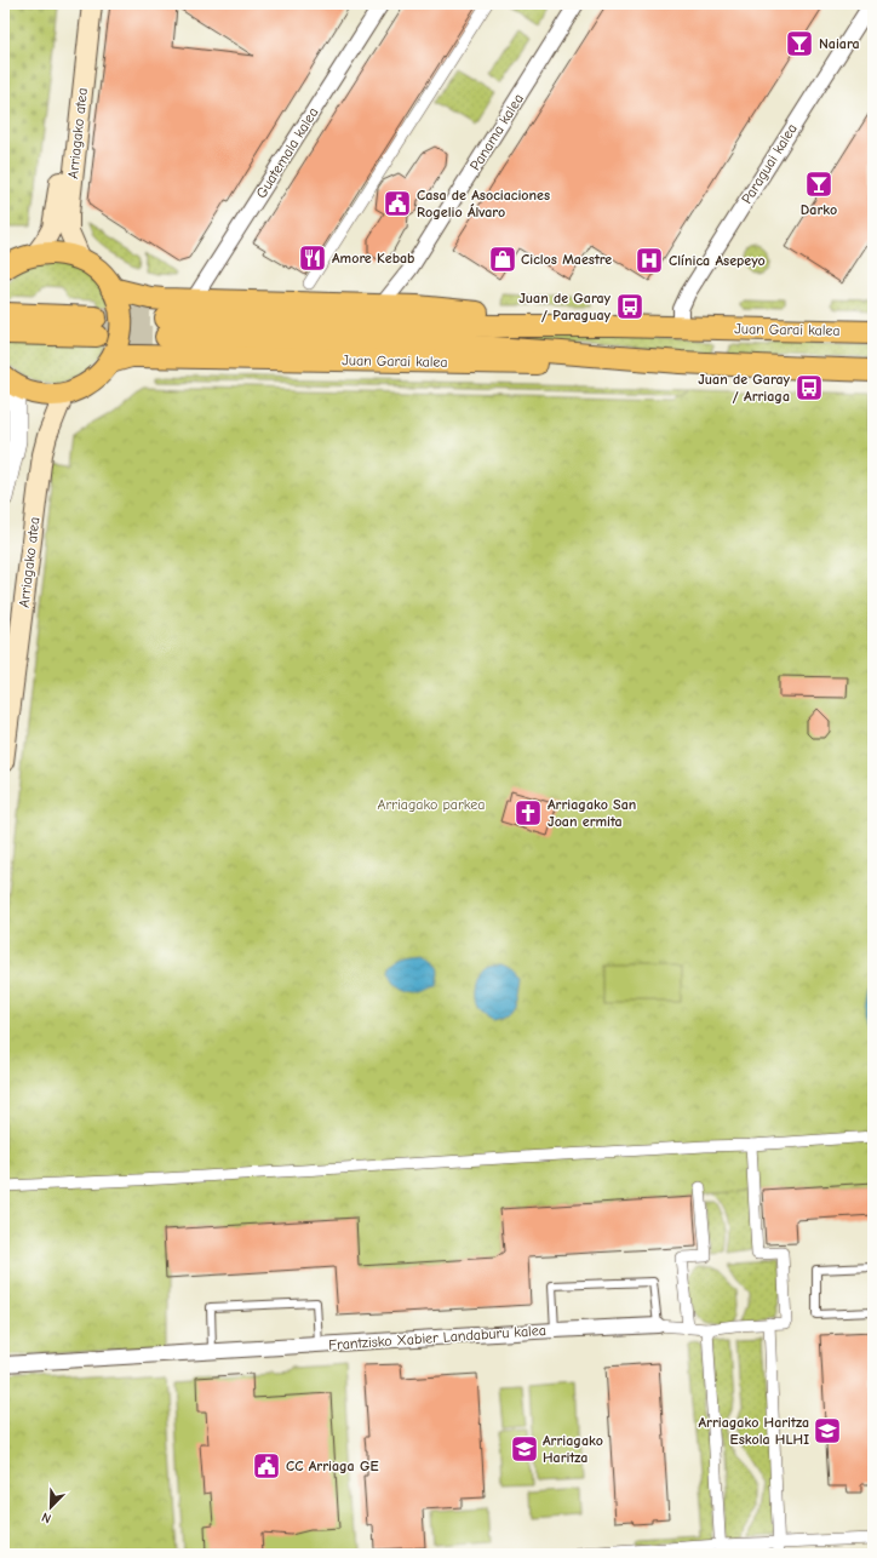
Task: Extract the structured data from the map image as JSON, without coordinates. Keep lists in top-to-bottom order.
{
  "streets": {
    "main road": ["Arriagako atea", "Juan Garai kalea"],
    "street": [
      "Panama kalea",
      "Guatemala kalea",
      "Paraguai kalea",
      "Frantzisko Xabier Landaburu kalea"
    ]
  },
  "crossings": [
    ["Panama kalea", "Juan Garai kalea"],
    ["Guatemala kalea", "Juan Garai kalea"],
    ["Paraguai kalea", "Juan Garai kalea"]
  ],
  "parks": ["Arriagako parkea"],
  "places": {
    "bar": ["Naiara", "Darko"],
    "public building": ["Casa de Asociaciones Rogelio Álvaro", "CC Arriaga GE"],
    "restaurant": ["Amore Kebab"],
    "shop": ["Ciclos Maestre"],
    "hospital": ["Clínica Asepeyo"],
    "bus stop": ["Juan de Garay / Paraguay", "Juan de Garay / Arriaga"],
    "church": ["Arriagako San Joan ermita"],
    "school or university": ["Arriagako Haritza Eskola HLHI", "Arriagako Haritza"]
  },
  "north": "bottom left"
}
